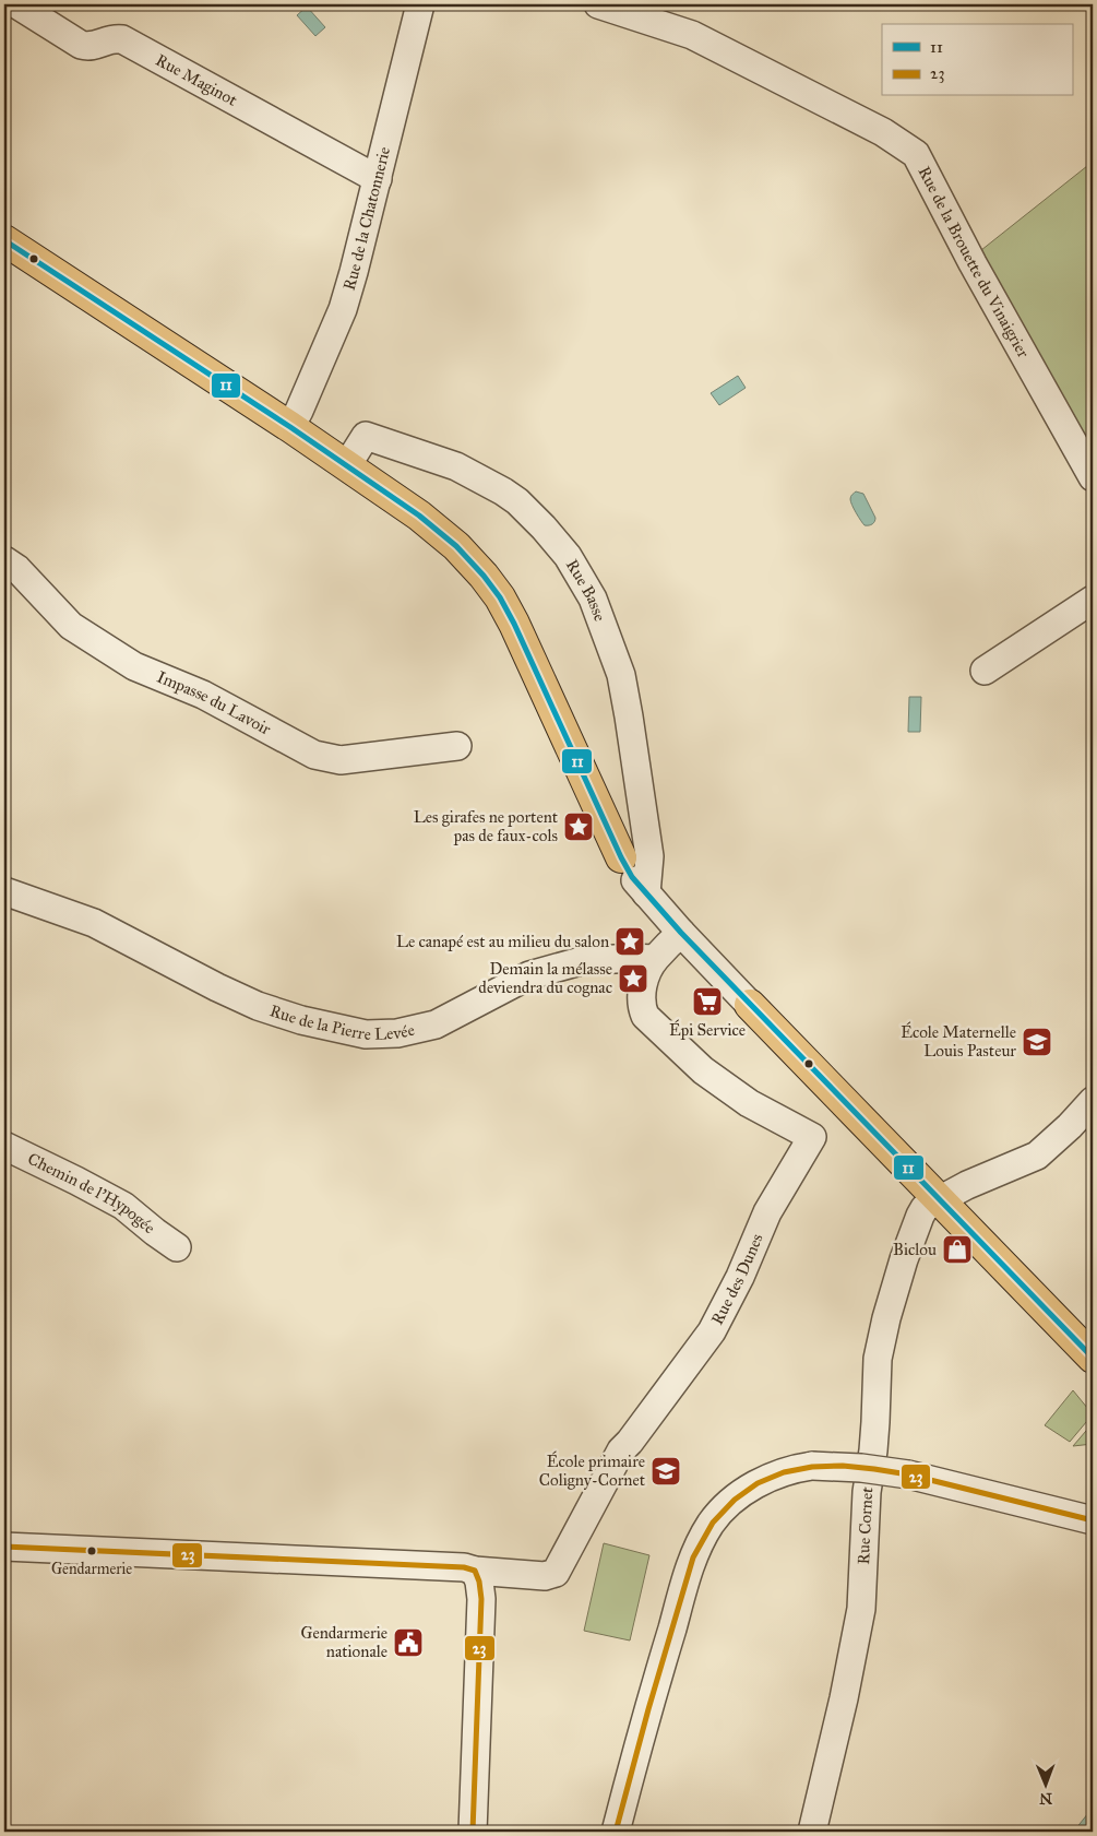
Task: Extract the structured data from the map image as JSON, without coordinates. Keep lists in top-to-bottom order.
{
  "streets": {
    "street": [
      "Rue Maginot",
      "Rue de la Chatonnerie",
      "Rue de la Brouette du Vinaigrier",
      "Rue Basse",
      "Impasse du Lavoir",
      "Rue de la Pierre Levée",
      "Chemin de l'Hypogée",
      "Rue des Dunes",
      "Rue Cornet"
    ]
  },
  "crossings": [
    ["Rue Maginot", "Rue de la Chatonnerie"],
    ["Rue de la Pierre Levée", "Rue des Dunes"]
  ],
  "places": {
    "place": ["Les girafes ne portent pas de faux-cols", "Le canapé est au milieu du salon", "Demain la mélasse deviendra du cognac"],
    "supermarket": ["Épi Service"],
    "school or university": ["École Maternelle Louis Pasteur", "École primaire Coligny-Cornet"],
    "shop": ["Biclou"],
    "other": ["Gendarmerie"],
    "public building": ["Gendarmerie nationale"]
  },
  "lines": ["transit line 11", "transit line 23"],
  "legend": ["11", "23"],
  "north": "bottom"
}
